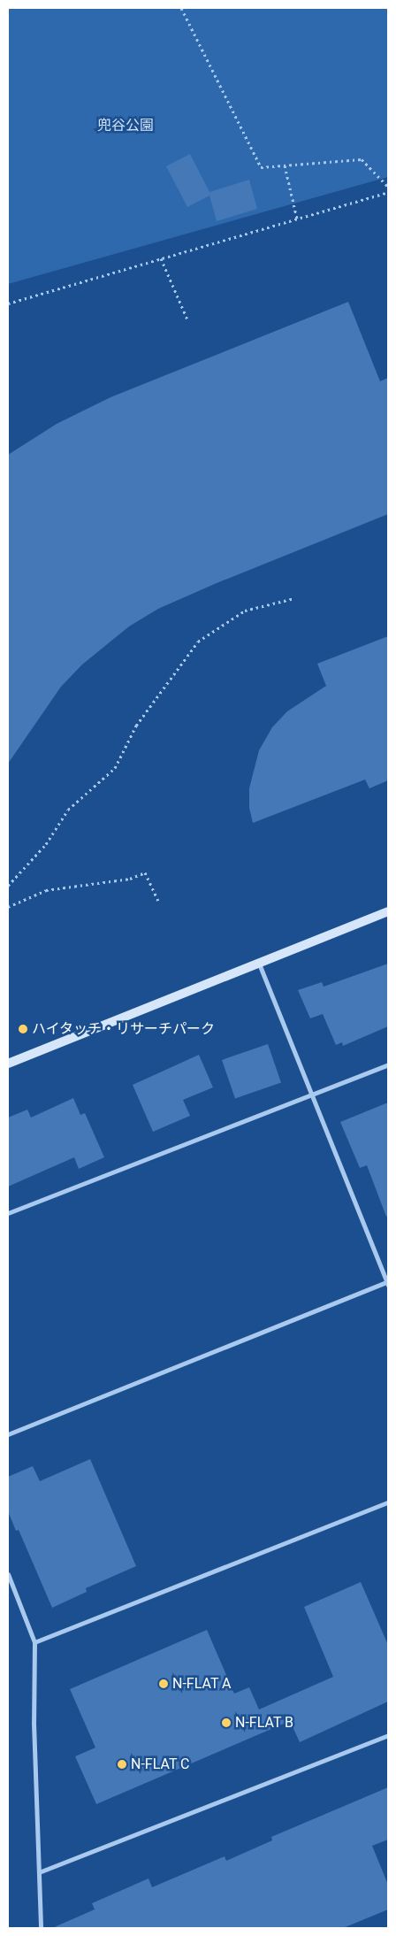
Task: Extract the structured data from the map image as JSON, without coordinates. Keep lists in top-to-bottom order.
{
  "parks": ["兜谷公園"],
  "places": [
    "ハイタッチ・リサーチパーク",
    "N-FLAT A",
    "N-FLAT B",
    "N-FLAT C"
  ]
}
